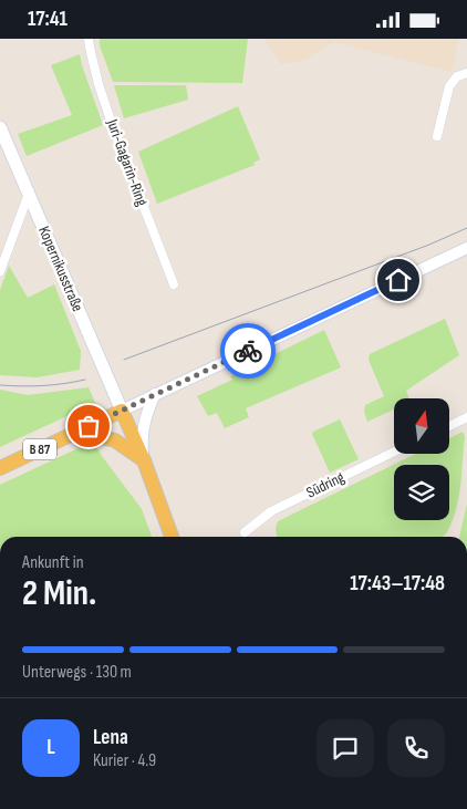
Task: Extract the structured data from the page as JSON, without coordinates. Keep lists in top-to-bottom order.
{
  "streets": {
    "main road": ["Kopernikusstraße", "B 87"],
    "street": ["Juri-Gagarin-Ring", "Südring"]
  },
  "crossings": [
    ["Kopernikusstraße", "B 87"]
  ],
  "north": "top",
  "page": {
    "status": "17:41",
    "heading": ["2 Min.", "Ankunft in", "17:43–17:48"],
    "panel": ["Lena", "Kurier · 4.9"],
    "bar": "Unterwegs · 130 m",
    "round": "L"
  }
}
